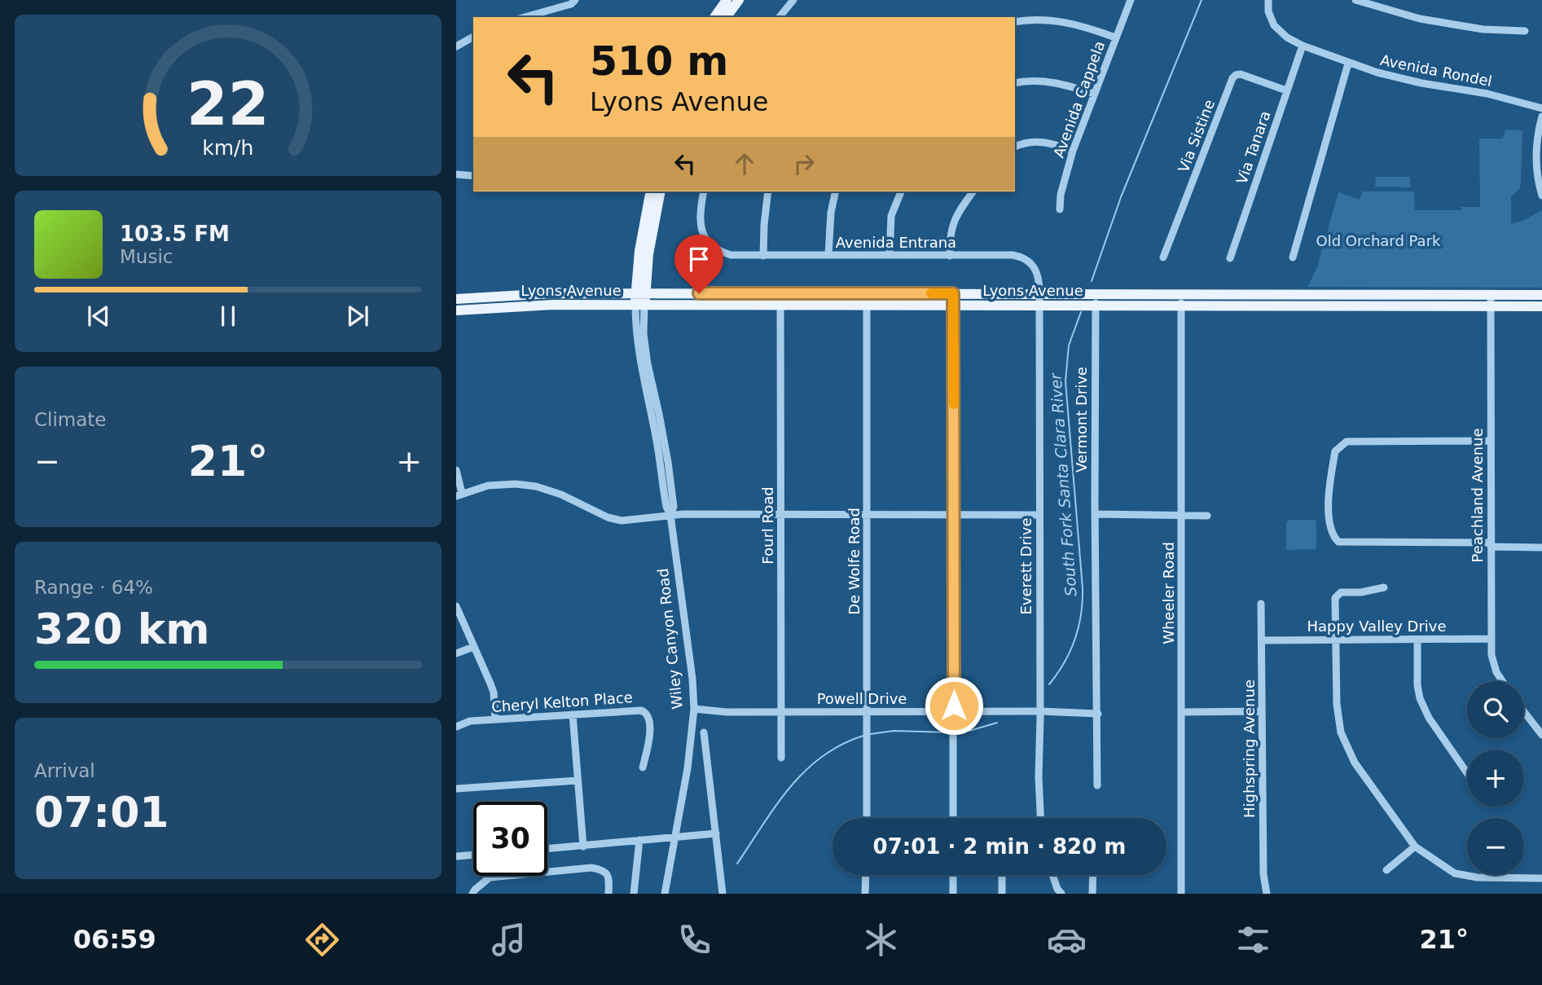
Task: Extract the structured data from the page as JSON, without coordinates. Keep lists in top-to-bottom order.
{
  "streets": {
    "main road": ["Lyons Avenue", "Wiley Canyon Road"],
    "street": [
      "Avenida Rondel",
      "Avenida Cappela",
      "Via Sistine",
      "Via Tanara",
      "Avenida Entrana",
      "Vermont Drive",
      "Peachland Avenue",
      "Fourl Road",
      "De Wolfe Road",
      "Everett Drive",
      "Wheeler Road",
      "Happy Valley Drive",
      "Powell Drive",
      "Cheryl Kelton Place",
      "Highspring Avenue"
    ]
  },
  "crossings": [
    ["Avenida Rondel", "Via Tanara"],
    ["Via Sistine", "Via Tanara"],
    ["Avenida Entrana", "Lyons Avenue"],
    ["Avenida Entrana", "Everett Drive"],
    ["Lyons Avenue", "Vermont Drive"],
    ["Lyons Avenue", "Peachland Avenue"],
    ["Lyons Avenue", "Fourl Road"],
    ["Lyons Avenue", "De Wolfe Road"],
    ["Lyons Avenue", "Everett Drive"],
    ["Lyons Avenue", "Wheeler Road"],
    ["Lyons Avenue", "Wiley Canyon Road"],
    ["Vermont Drive", "Powell Drive"],
    ["Peachland Avenue", "Happy Valley Drive"],
    ["Fourl Road", "Powell Drive"],
    ["De Wolfe Road", "Powell Drive"],
    ["Everett Drive", "Powell Drive"],
    ["Happy Valley Drive", "Highspring Avenue"],
    ["Wiley Canyon Road", "Powell Drive"]
  ],
  "water": ["South Fork Santa Clara River"],
  "parks": ["Old Orchard Park"],
  "page": {
    "turn": ["510 m", "Lyons Avenue"],
    "song": ["103.5 FM", "Music"],
    "tile": [
      "Climate",
      ["Range · 64%", "320 km"],
      ["Arrival", "07:01"]
    ],
    "heat": ["−", "21°", "+"],
    "map_buttons": ["+", "−"],
    "limit": "30",
    "trip": "07:01 · 2 min · 820 m",
    "tabs": ["06:59", "21°"],
    "gauge": ["22", "km/h"]
  }
}
